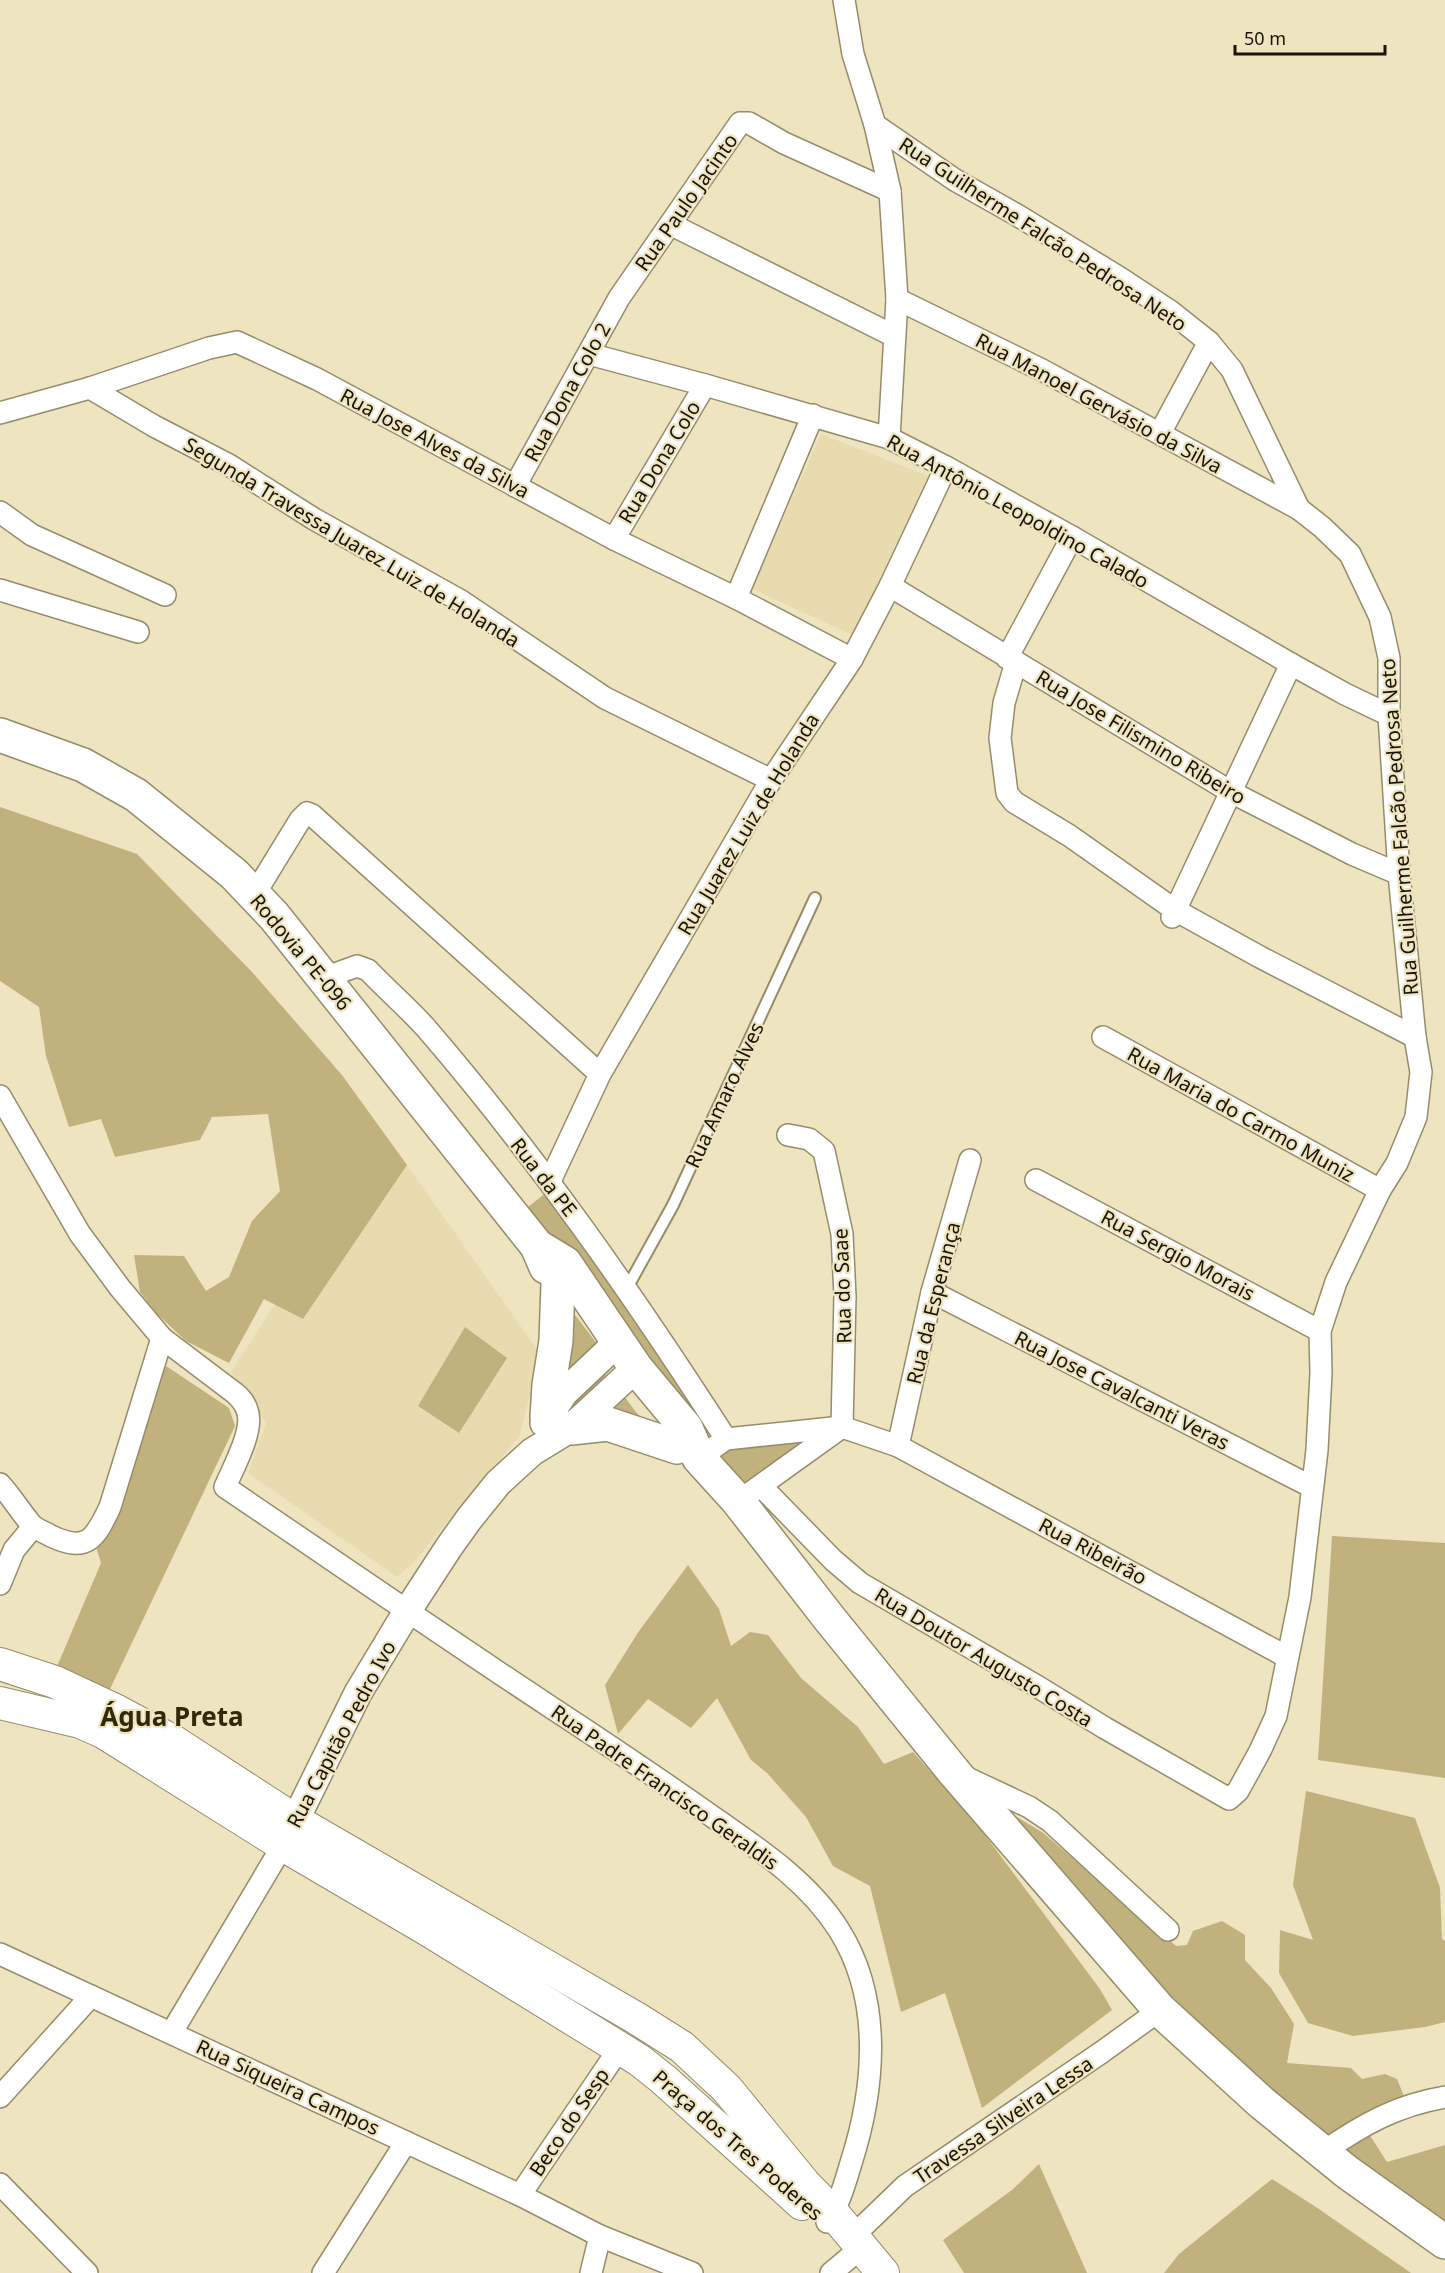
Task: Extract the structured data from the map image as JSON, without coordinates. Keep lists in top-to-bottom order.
{
  "streets": {
    "main road": ["Rodovia PE-096", "Praça dos Tres Poderes"],
    "street": [
      "Rua Paulo Jacinto",
      "Rua Guilherme Falcão Pedrosa Neto",
      "Rua Dona Colo 2",
      "Rua Manoel Gervásio da Silva",
      "Rua Jose Alves da Silva",
      "Rua Dona Colo",
      "Rua Antônio Leopoldino Calado",
      "Segunda Travessa Juarez Luiz de Holanda",
      "Rua Jose Filismino Ribeiro",
      "Rua Juarez Luiz de Holanda",
      "Rua Maria do Carmo Muniz",
      "Rua da PE",
      "Rua Sergio Morais",
      "Rua do Saae",
      "Rua da Esperança",
      "Rua Jose Cavalcanti Veras",
      "Rua Ribeirão",
      "Rua Doutor Augusto Costa",
      "Rua Capitão Pedro Ivo",
      "Rua Padre Francisco Geraldis",
      "Rua Siqueira Campos",
      "Travessa Silveira Lessa",
      "Beco do Sesp"
    ],
    "lane": ["Rua Amaro Alves"]
  },
  "crossings": [
    ["Rua Paulo Jacinto", "Rua Dona Colo 2"],
    ["Rua Guilherme Falcão Pedrosa Neto", "Rua Manoel Gervásio da Silva"],
    ["Rua Guilherme Falcão Pedrosa Neto", "Rua Antônio Leopoldino Calado"],
    ["Rua Guilherme Falcão Pedrosa Neto", "Rua Jose Filismino Ribeiro"],
    ["Rua Guilherme Falcão Pedrosa Neto", "Rua Maria do Carmo Muniz"],
    ["Rua Guilherme Falcão Pedrosa Neto", "Rua Sergio Morais"],
    ["Rua Guilherme Falcão Pedrosa Neto", "Rua Jose Cavalcanti Veras"],
    ["Rua Guilherme Falcão Pedrosa Neto", "Rua Ribeirão"],
    ["Rua Guilherme Falcão Pedrosa Neto", "Rua Doutor Augusto Costa"],
    ["Rua Dona Colo 2", "Rua Jose Alves da Silva"],
    ["Rua Dona Colo 2", "Rua Antônio Leopoldino Calado"],
    ["Rua Jose Alves da Silva", "Rua Dona Colo"],
    ["Rua Jose Alves da Silva", "Segunda Travessa Juarez Luiz de Holanda"],
    ["Rua Jose Alves da Silva", "Rua Juarez Luiz de Holanda"],
    ["Rua Dona Colo", "Rua Antônio Leopoldino Calado"],
    ["Rua Antônio Leopoldino Calado", "Rua Juarez Luiz de Holanda"],
    ["Segunda Travessa Juarez Luiz de Holanda", "Rua Juarez Luiz de Holanda"],
    ["Rua Jose Filismino Ribeiro", "Rua Juarez Luiz de Holanda"],
    ["Rua Juarez Luiz de Holanda", "Rua da PE"],
    ["Rodovia PE-096", "Rua da PE"],
    ["Rua Amaro Alves", "Rua da PE"],
    ["Rua do Saae", "Rua Ribeirão"],
    ["Rua da Esperança", "Rua Jose Cavalcanti Veras"],
    ["Rua da Esperança", "Rua Ribeirão"],
    ["Rua Capitão Pedro Ivo", "Rua Padre Francisco Geraldis"],
    ["Rua Capitão Pedro Ivo", "Rua Siqueira Campos"],
    ["Rua Capitão Pedro Ivo", "Praça dos Tres Poderes"],
    ["Rua Padre Francisco Geraldis", "Travessa Silveira Lessa"],
    ["Rua Padre Francisco Geraldis", "Praça dos Tres Poderes"],
    ["Rua Siqueira Campos", "Beco do Sesp"],
    ["Travessa Silveira Lessa", "Praça dos Tres Poderes"],
    ["Beco do Sesp", "Praça dos Tres Poderes"]
  ],
  "districts": ["Água Preta"],
  "scale_bar": "50 m"
}
